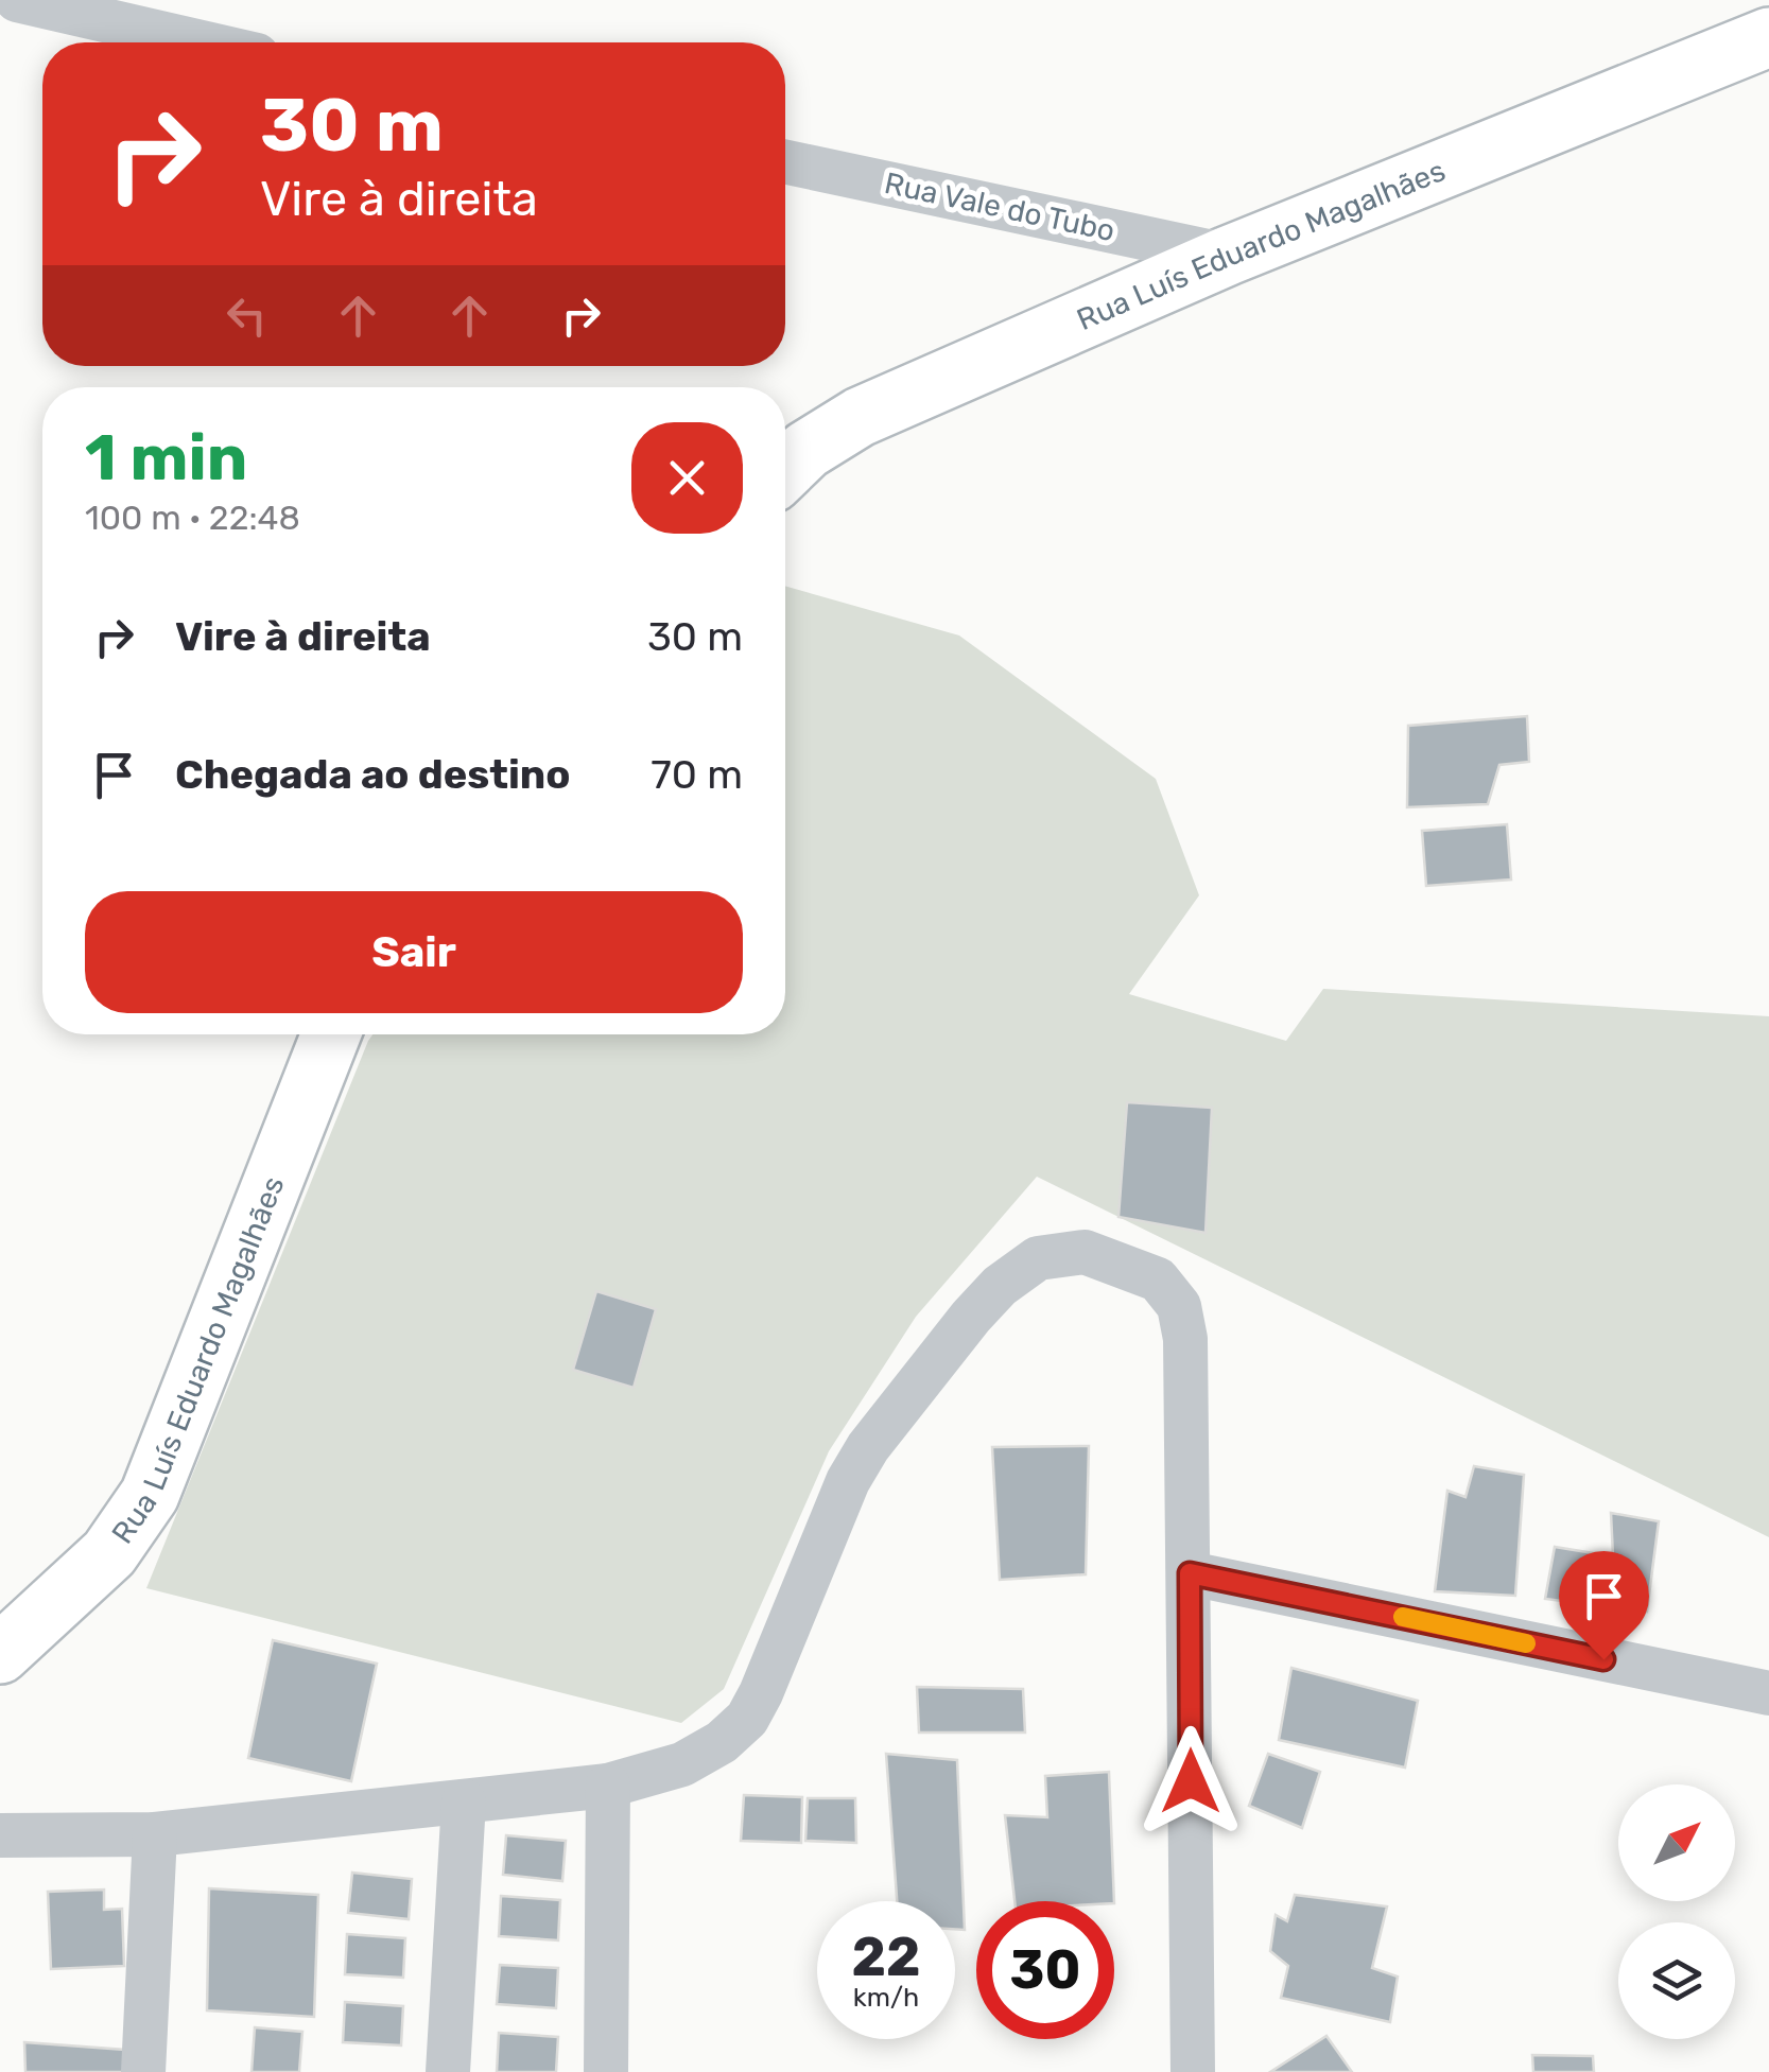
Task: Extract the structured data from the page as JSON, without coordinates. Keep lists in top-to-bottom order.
{
  "streets": {
    "main road": ["Rua Luís Eduardo Magalhães"],
    "street": ["Rua Vale do Tubo"]
  },
  "crossings": [
    ["Rua Vale do Tubo", "Rua Luís Eduardo Magalhães"]
  ],
  "north": "top right",
  "page": {
    "turn": ["30 m", "Vire à direita"],
    "heading": ["1 min", "100 m · 22:48"],
    "list": [
      {
        "name": "Vire à direita",
        "value": "30 m"
      },
      {
        "name": "Chegada ao destino",
        "value": "70 m"
      }
    ],
    "buttons": "Sair",
    "speed": "22 km/h",
    "limit": "30"
  }
}
